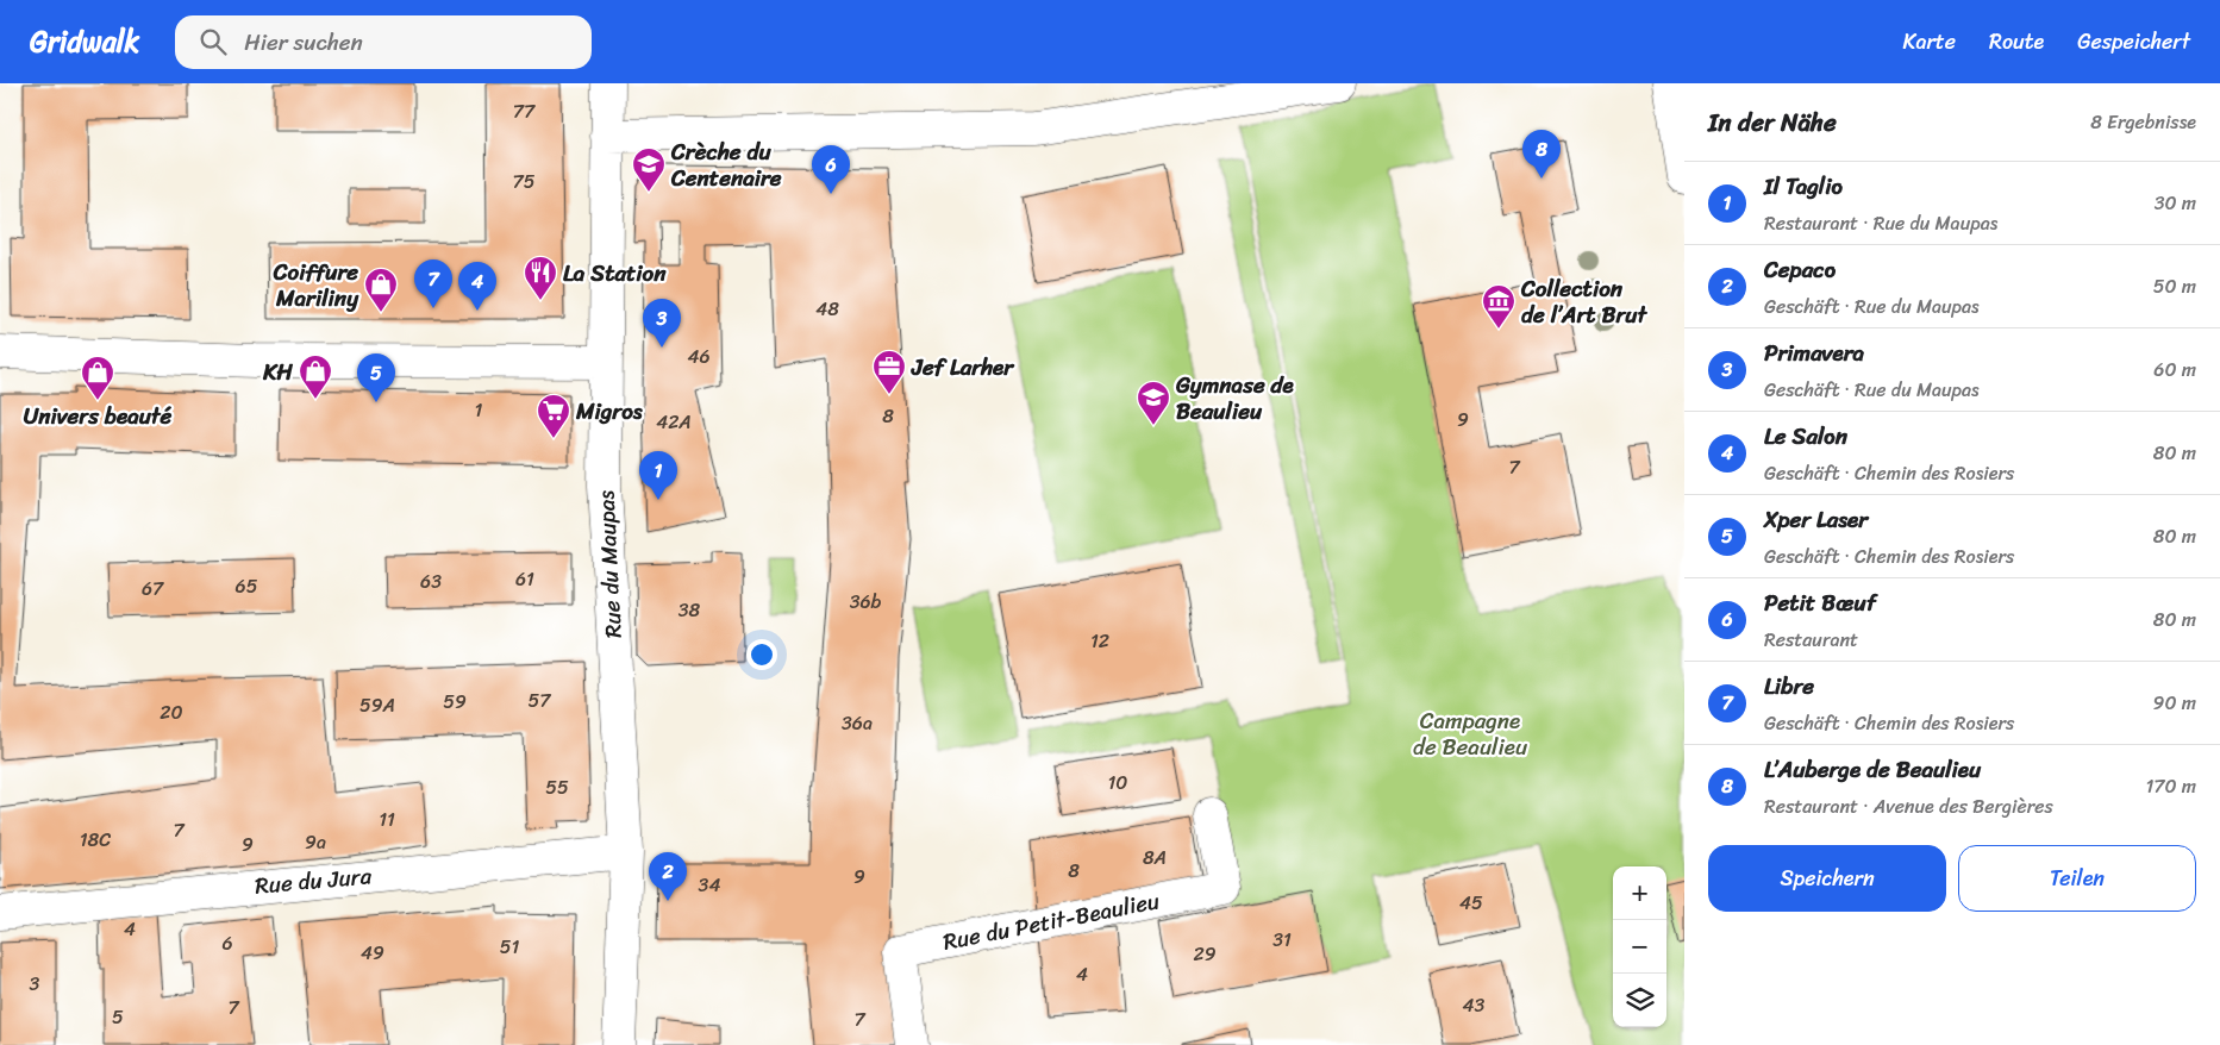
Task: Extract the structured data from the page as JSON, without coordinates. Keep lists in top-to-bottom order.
{
  "streets": {
    "street": ["Rue du Maupas", "Rue du Jura", "Rue du Petit-Beaulieu"]
  },
  "crossings": [
    ["Rue du Maupas", "Rue du Jura"]
  ],
  "parks": ["Campagne de Beaulieu"],
  "places": {
    "school or university": ["Crèche du Centenaire", "Gymnase de Beaulieu"],
    "restaurant": ["La Station"],
    "shop": ["Coiffure Mariliny", "KH", "Univers beauté"],
    "museum": ["Collection de l’Art Brut"],
    "office": ["Jef Larher"],
    "supermarket": ["Migros"]
  },
  "house_numbers": [
    "77",
    "75",
    "48",
    "46",
    "1",
    "8",
    "9",
    "42A",
    "7",
    "61",
    "63",
    "65",
    "67",
    "36b",
    "38",
    "12",
    "57",
    "59",
    "59A",
    "20",
    "36a",
    "10",
    "55",
    "11",
    "7",
    "18C",
    "9a",
    "9",
    "8A",
    "8",
    "9",
    "34",
    "45",
    "4",
    "31",
    "6",
    "51",
    "49",
    "29",
    "4",
    "3",
    "43",
    "7",
    "5",
    "7"
  ],
  "page": {
    "header": "Gridwalk",
    "search": "Hier suchen",
    "nav": ["Karte", "Route", "Gespeichert"],
    "heading": ["In der Nähe", "8 Ergebnisse"],
    "pins": [
      "8",
      "6",
      "7",
      "4",
      "3",
      "5",
      "1",
      "2"
    ],
    "list": [
      {
        "mark": "1",
        "name": "Il Taglio",
        "note": "Restaurant · Rue du Maupas",
        "value": "30 m"
      },
      {
        "mark": "2",
        "name": "Cepaco",
        "note": "Geschäft · Rue du Maupas",
        "value": "50 m"
      },
      {
        "mark": "3",
        "name": "Primavera",
        "note": "Geschäft · Rue du Maupas",
        "value": "60 m"
      },
      {
        "mark": "4",
        "name": "Le Salon",
        "note": "Geschäft · Chemin des Rosiers",
        "value": "80 m"
      },
      {
        "mark": "5",
        "name": "Xper Laser",
        "note": "Geschäft · Chemin des Rosiers",
        "value": "80 m"
      },
      {
        "mark": "6",
        "name": "Petit Bœuf",
        "note": "Restaurant",
        "value": "80 m"
      },
      {
        "mark": "7",
        "name": "Libre",
        "note": "Geschäft · Chemin des Rosiers",
        "value": "90 m"
      },
      {
        "mark": "8",
        "name": "L’Auberge de Beaulieu",
        "note": "Restaurant · Avenue des Bergières",
        "value": "170 m"
      }
    ],
    "buttons": ["Speichern", "Teilen"],
    "map_buttons": ["+", "−"]
  }
}
